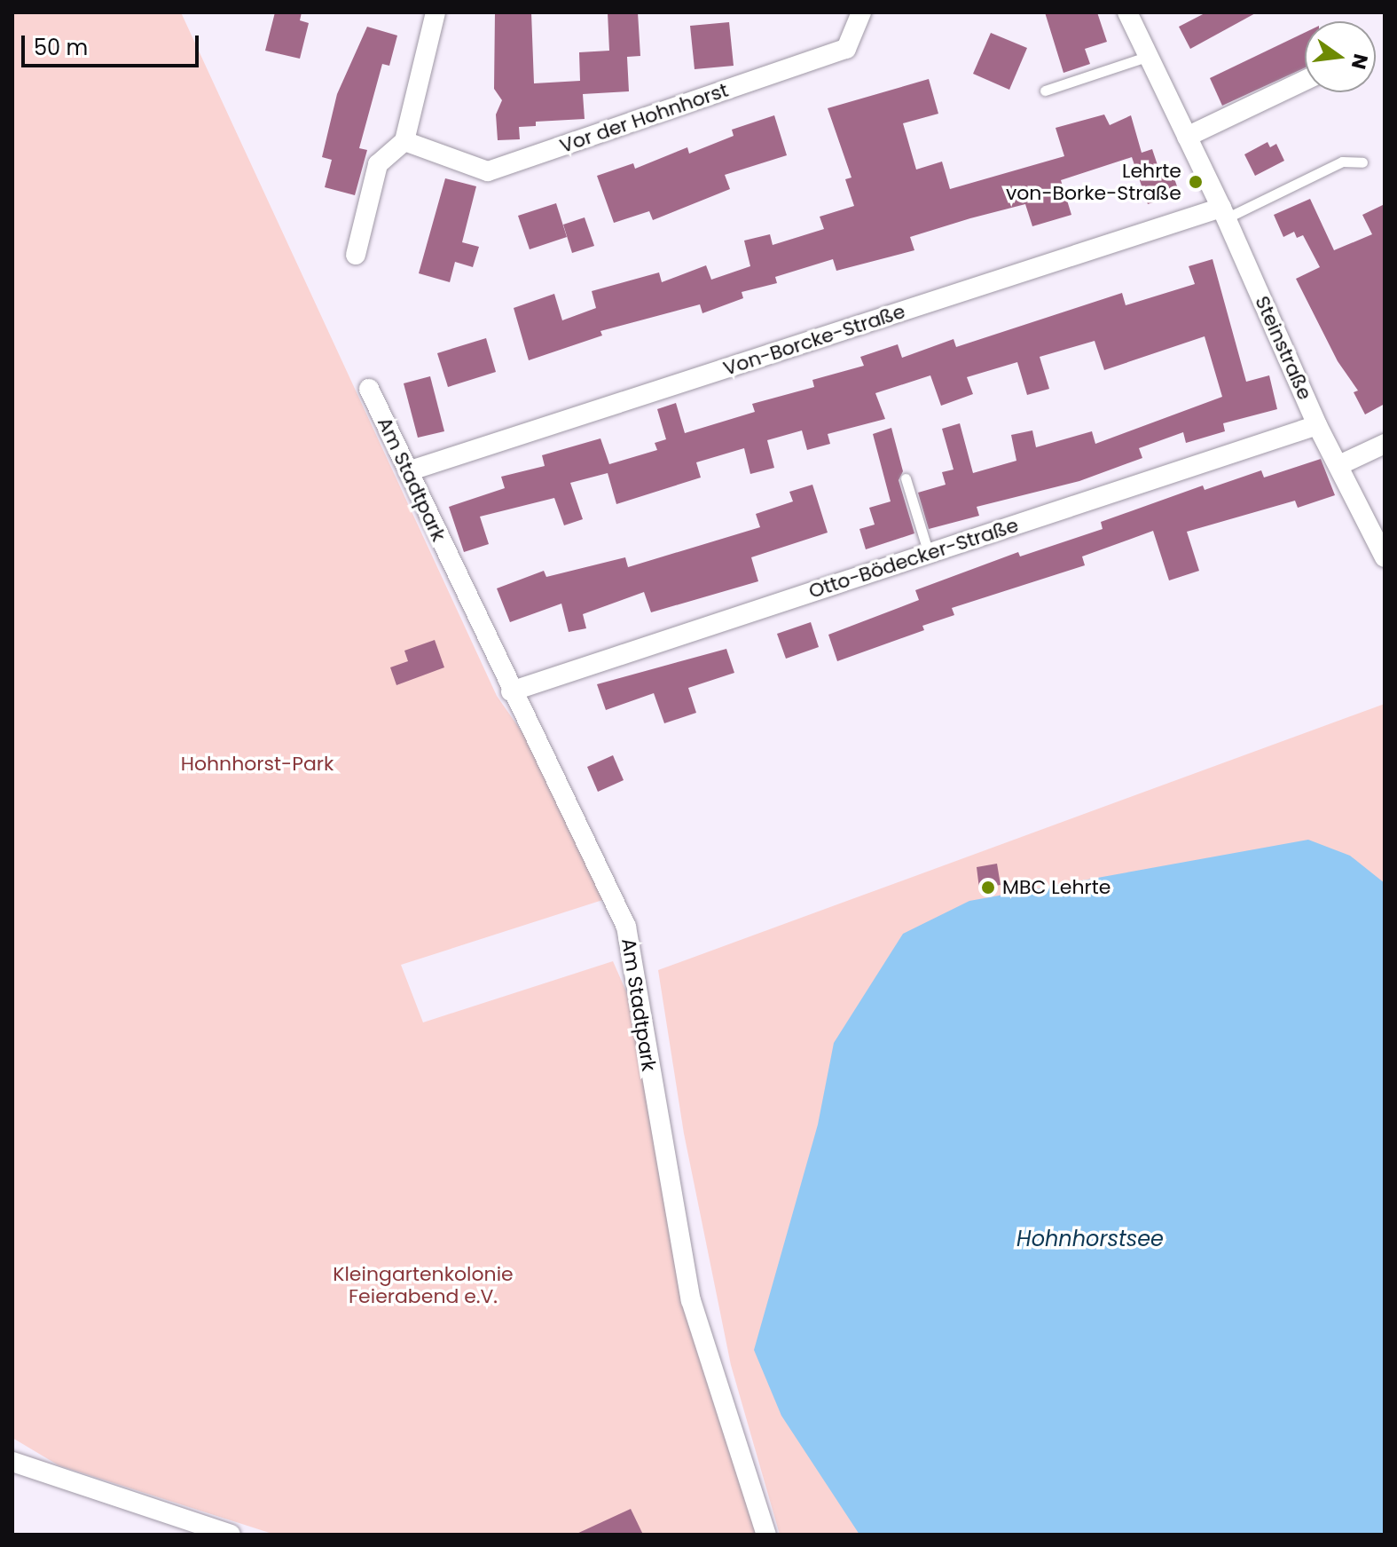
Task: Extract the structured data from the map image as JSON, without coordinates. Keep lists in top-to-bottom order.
{
  "streets": {
    "street": [
      "Vor der Hohnhorst",
      "Von-Borcke-Straße",
      "Steinstraße",
      "Am Stadtpark",
      "Otto-Bödecker-Straße"
    ]
  },
  "crossings": [
    ["Von-Borcke-Straße", "Steinstraße"],
    ["Von-Borcke-Straße", "Am Stadtpark"],
    ["Steinstraße", "Otto-Bödecker-Straße"],
    ["Am Stadtpark", "Otto-Bödecker-Straße"]
  ],
  "water": ["Hohnhorstsee"],
  "parks": ["Hohnhorst-Park", "Kleingartenkolonie Feierabend e.V."],
  "places": ["Lehrte von-Borke-Straße", "MBC Lehrte"],
  "scale_bar": "50 m",
  "north": "right"
}
